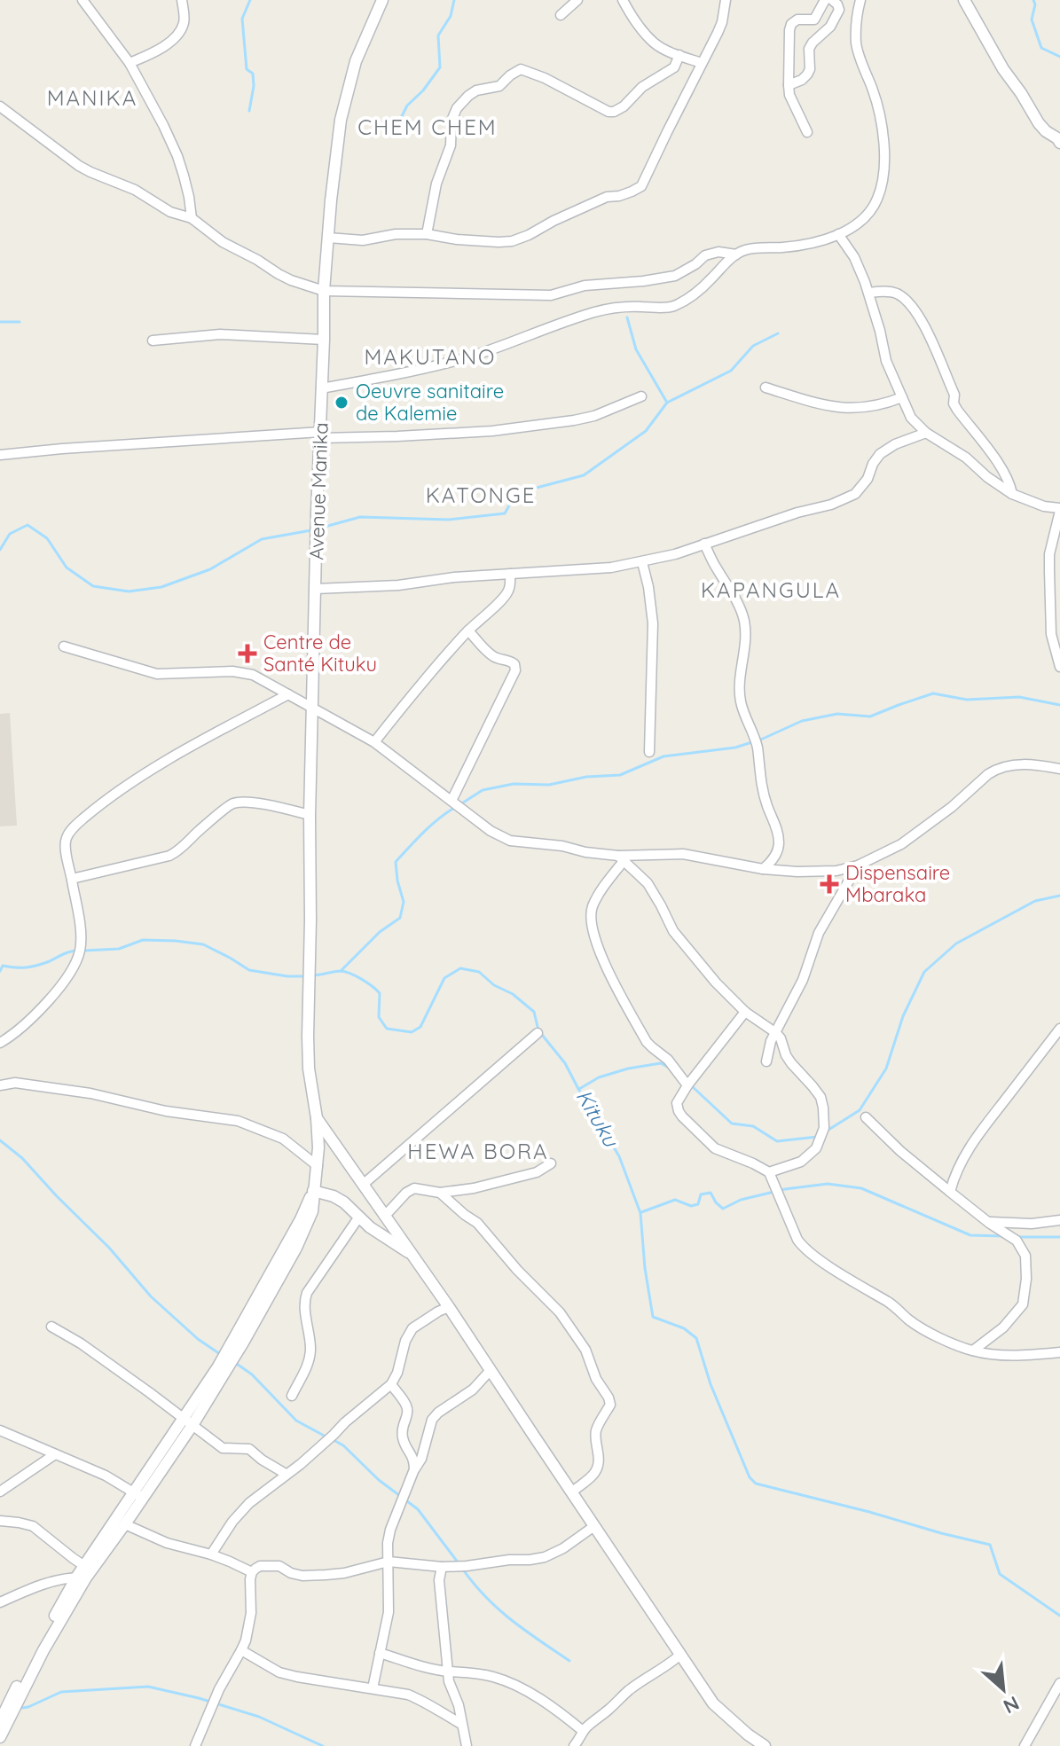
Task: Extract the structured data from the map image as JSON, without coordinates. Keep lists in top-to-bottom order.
{
  "streets": {
    "street": ["Avenue Manika"]
  },
  "districts": [
    "MANIKA",
    "CHEM CHEM",
    "MAKUTANO",
    "KATONGE",
    "KAPANGULA",
    "HEWA BORA"
  ],
  "water": ["Kituku"],
  "places": {
    "other": ["Oeuvre sanitaire de Kalemie"],
    "health": ["Centre de Santé Kituku", "Dispensaire Mbaraka"]
  },
  "north": "bottom right"
}
